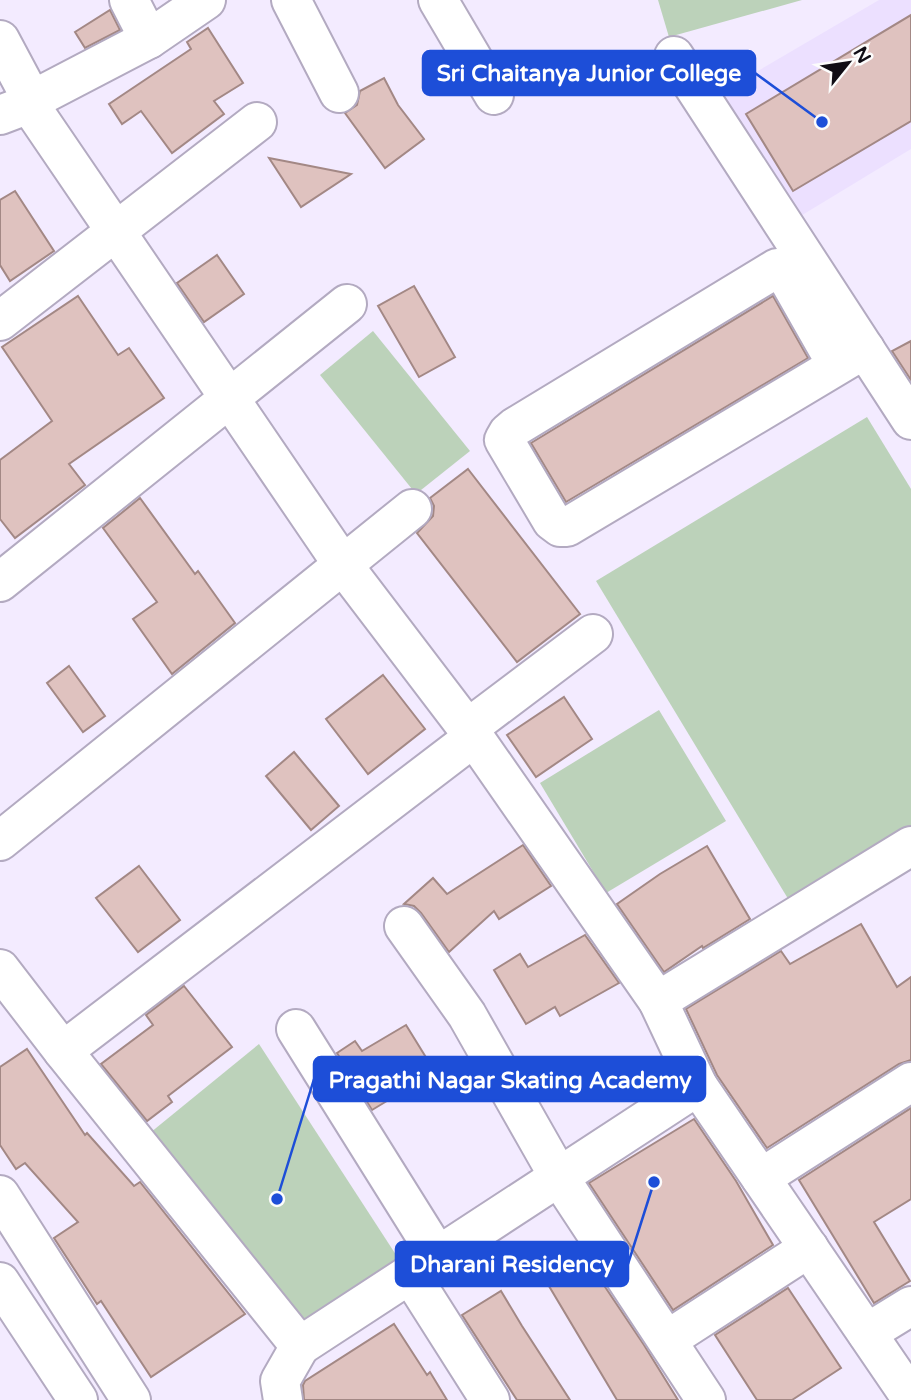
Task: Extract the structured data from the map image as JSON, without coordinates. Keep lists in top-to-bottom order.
{
  "places": ["Sri Chaitanya Junior College", "Dharani Residency", "Pragathi Nagar Skating Academy"],
  "north": "top right"
}
